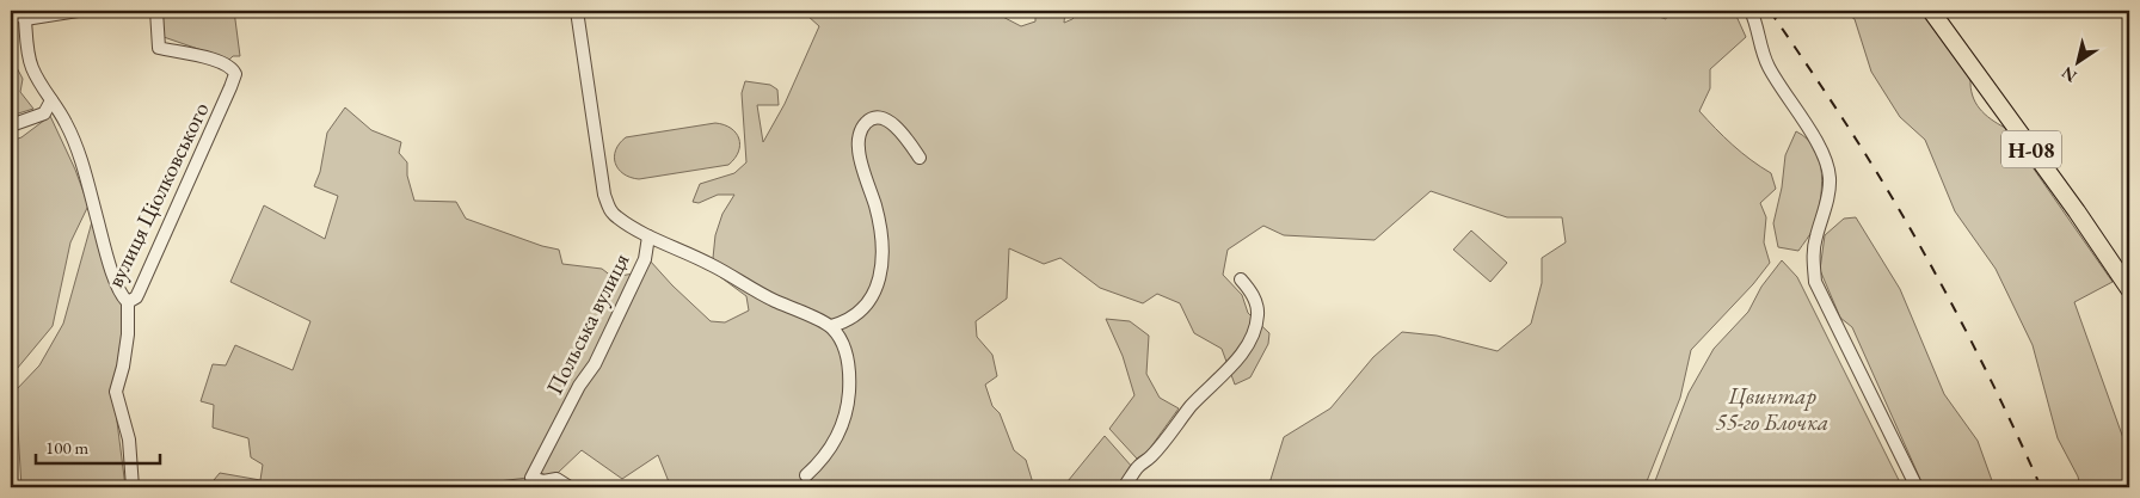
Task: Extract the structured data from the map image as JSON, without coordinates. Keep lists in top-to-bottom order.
{
  "streets": {
    "main road": ["Н-08"],
    "street": ["вулиця Ціолковського", "Польська вулиця"]
  },
  "parks": ["Цвинтар 55-го Блочка"],
  "scale_bar": "100 m",
  "north": "bottom left"
}
